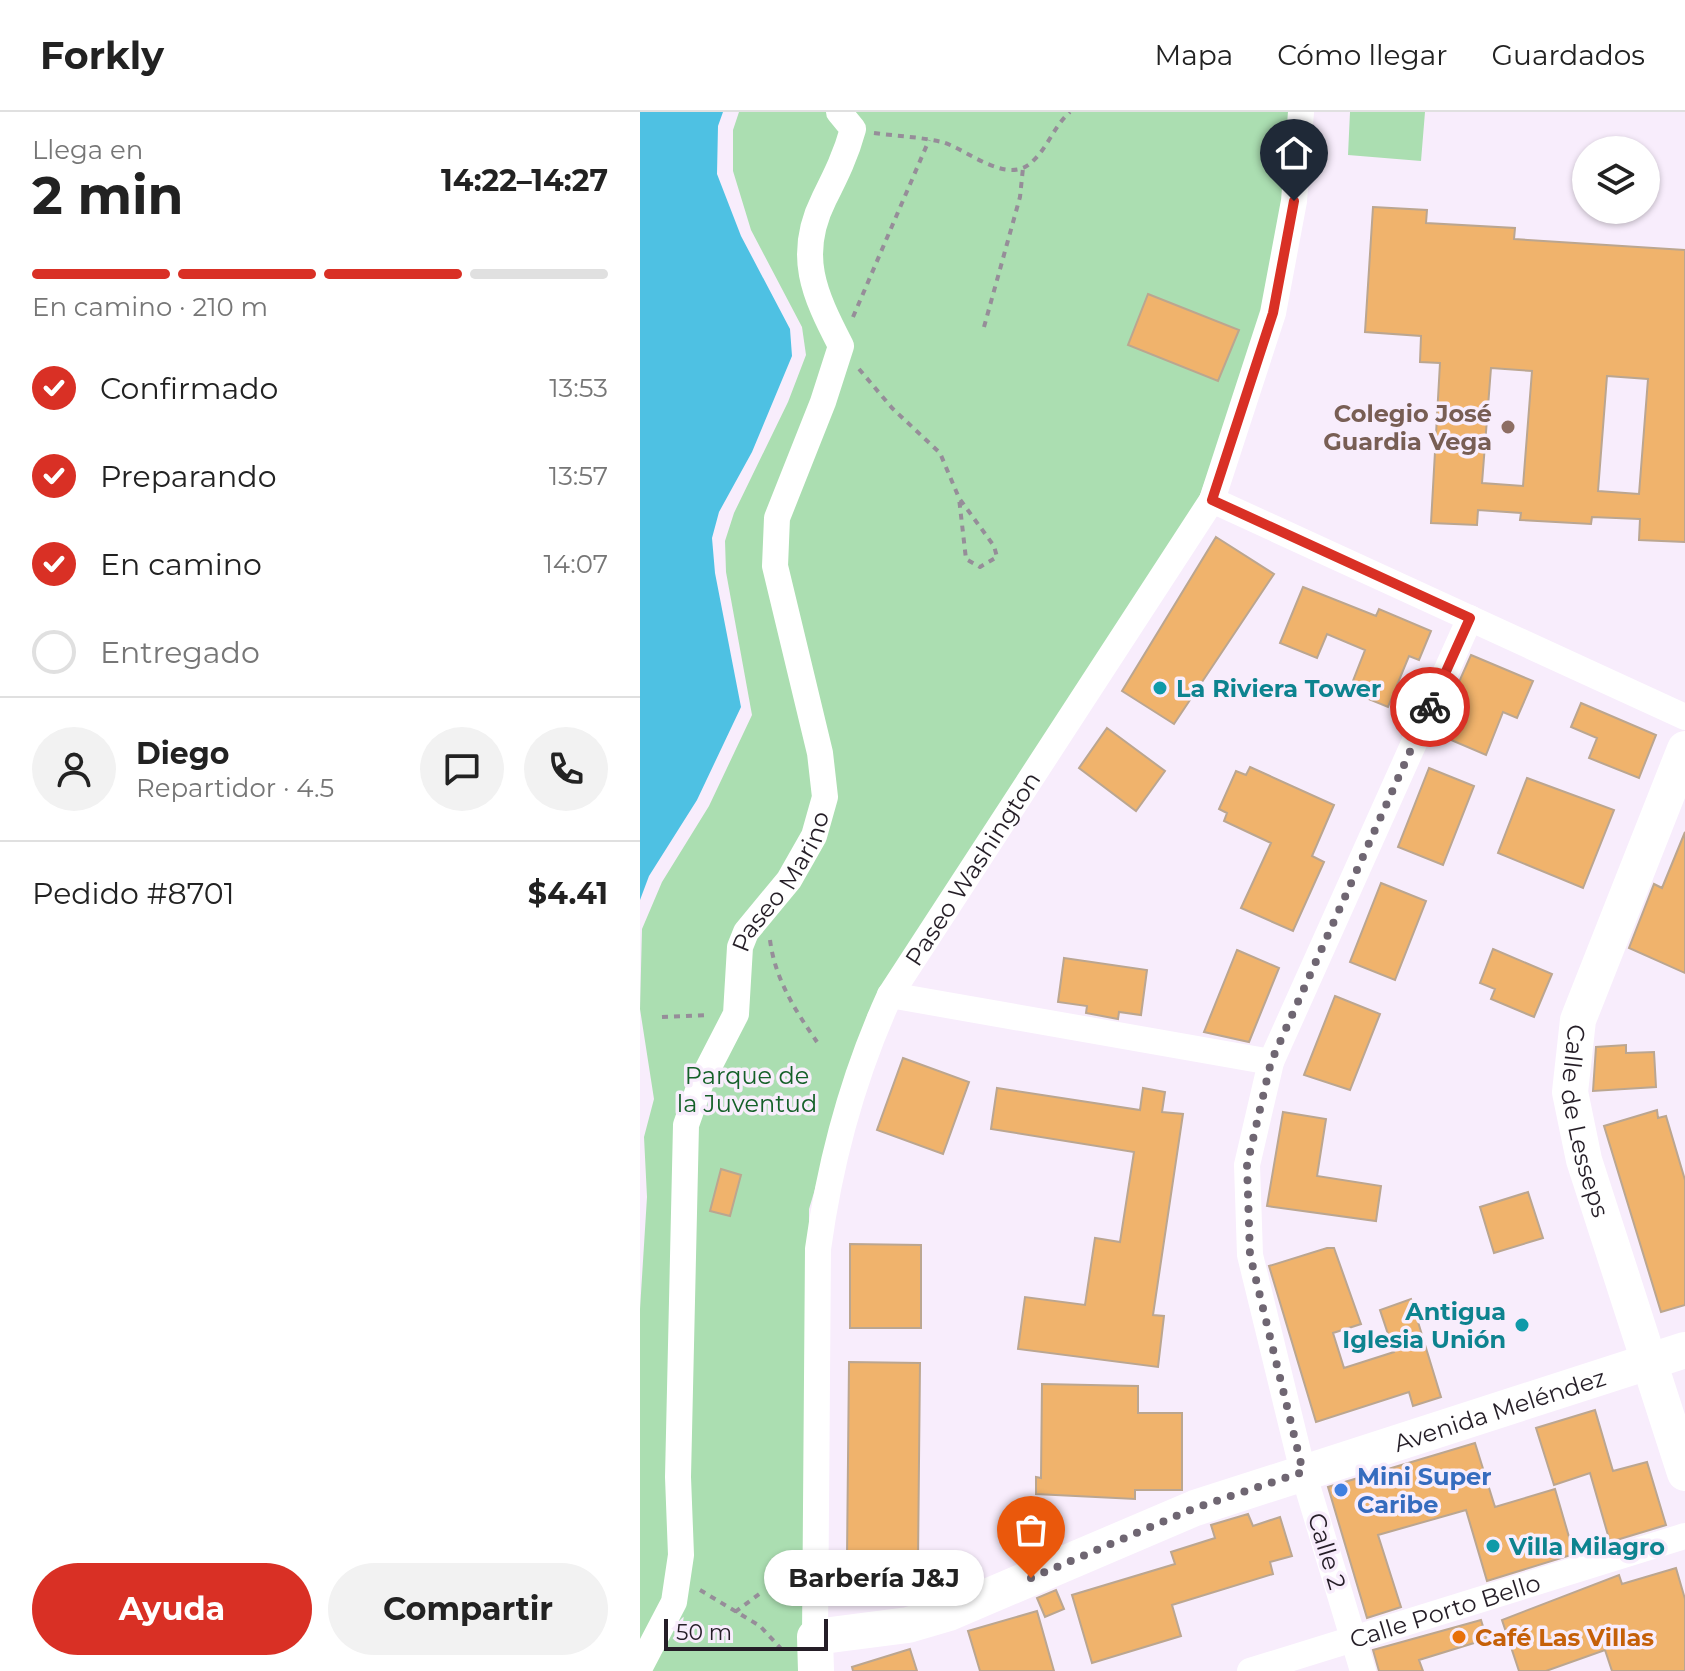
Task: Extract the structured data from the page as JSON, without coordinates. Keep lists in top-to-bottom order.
{
  "streets": {
    "street": [
      "Paseo Washington",
      "Paseo Marino",
      "Calle de Lesseps",
      "Avenida Meléndez",
      "Calle 2",
      "Calle Porto Bello"
    ]
  },
  "crossings": [
    ["Paseo Washington", "Avenida Meléndez"],
    ["Calle de Lesseps", "Avenida Meléndez"],
    ["Avenida Meléndez", "Calle 2"],
    ["Calle 2", "Calle Porto Bello"]
  ],
  "parks": ["Parque de la Juventud"],
  "places": [
    "Colegio José Guardia Vega",
    "La Riviera Tower",
    "Antigua Iglesia Unión",
    "Mini Super Caribe",
    "Villa Milagro",
    "Barbería J&J",
    "Café Las Villas"
  ],
  "scale_bar": "50 m",
  "page": {
    "header": "Forkly",
    "nav": ["Mapa", "Cómo llegar", "Guardados"],
    "heading": ["2 min", "Llega en", "14:22–14:27"],
    "panel": [
      "Diego",
      "Repartidor · 4.5",
      "Pedido #8701",
      "$4.41"
    ],
    "bar": "En camino · 210 m",
    "list": [
      ["Confirmado", "13:53"],
      ["Preparando", "13:57"],
      ["En camino", "14:07"],
      "Entregado"
    ],
    "buttons": ["Ayuda", "Compartir"],
    "bubble": "Barbería J&J",
    "scale": "50 m"
  }
}
